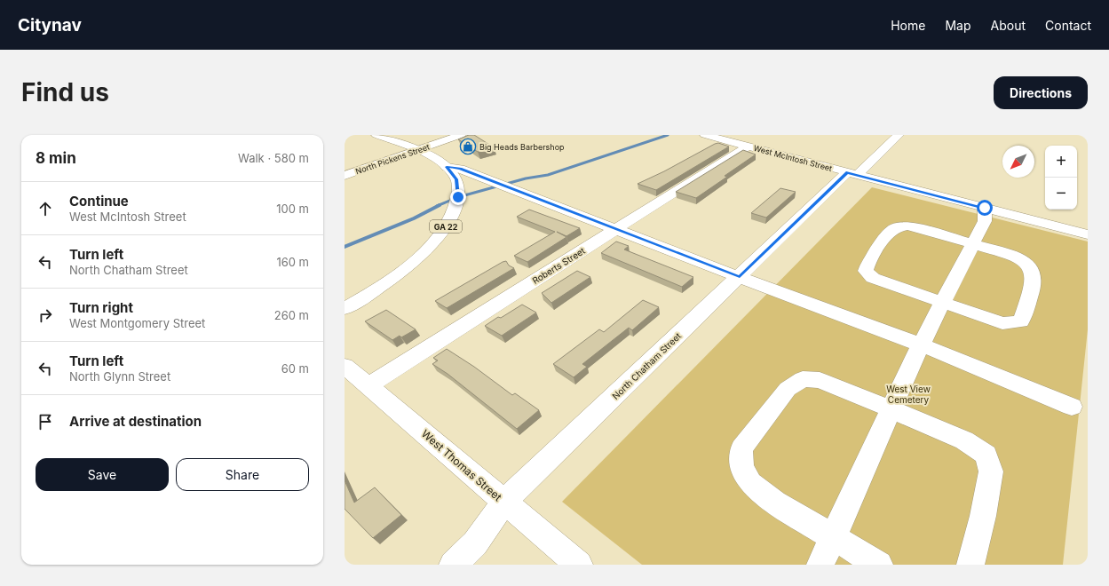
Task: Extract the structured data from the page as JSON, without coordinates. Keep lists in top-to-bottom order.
{
  "streets": {
    "street": [
      "West McIntosh Street",
      "North Pickens Street",
      "GA 22",
      "Roberts Street",
      "North Chatham Street",
      "West Thomas Street"
    ]
  },
  "crossings": [
    ["West McIntosh Street", "Roberts Street"],
    ["West McIntosh Street", "North Chatham Street"],
    ["North Pickens Street", "GA 22"],
    ["Roberts Street", "West Thomas Street"],
    ["North Chatham Street", "West Thomas Street"]
  ],
  "parks": ["West View Cemetery"],
  "places": {
    "shop": ["Big Heads Barbershop"]
  },
  "north": "bottom left",
  "page": {
    "header": "Citynav",
    "nav": [
      "Home",
      "Map",
      "About",
      "Contact"
    ],
    "buttons": [
      "Directions",
      ["Save", "Share"]
    ],
    "title": "Find us",
    "heading": ["8 min", "Walk · 580 m"],
    "map_buttons": ["+", "−"],
    "list": [
      ["Continue", "West McIntosh Street", "100 m"],
      ["Turn left", "North Chatham Street", "160 m"],
      ["Turn right", "West Montgomery Street", "260 m"],
      ["Turn left", "North Glynn Street", "60 m"],
      "Arrive at destination"
    ]
  }
}
